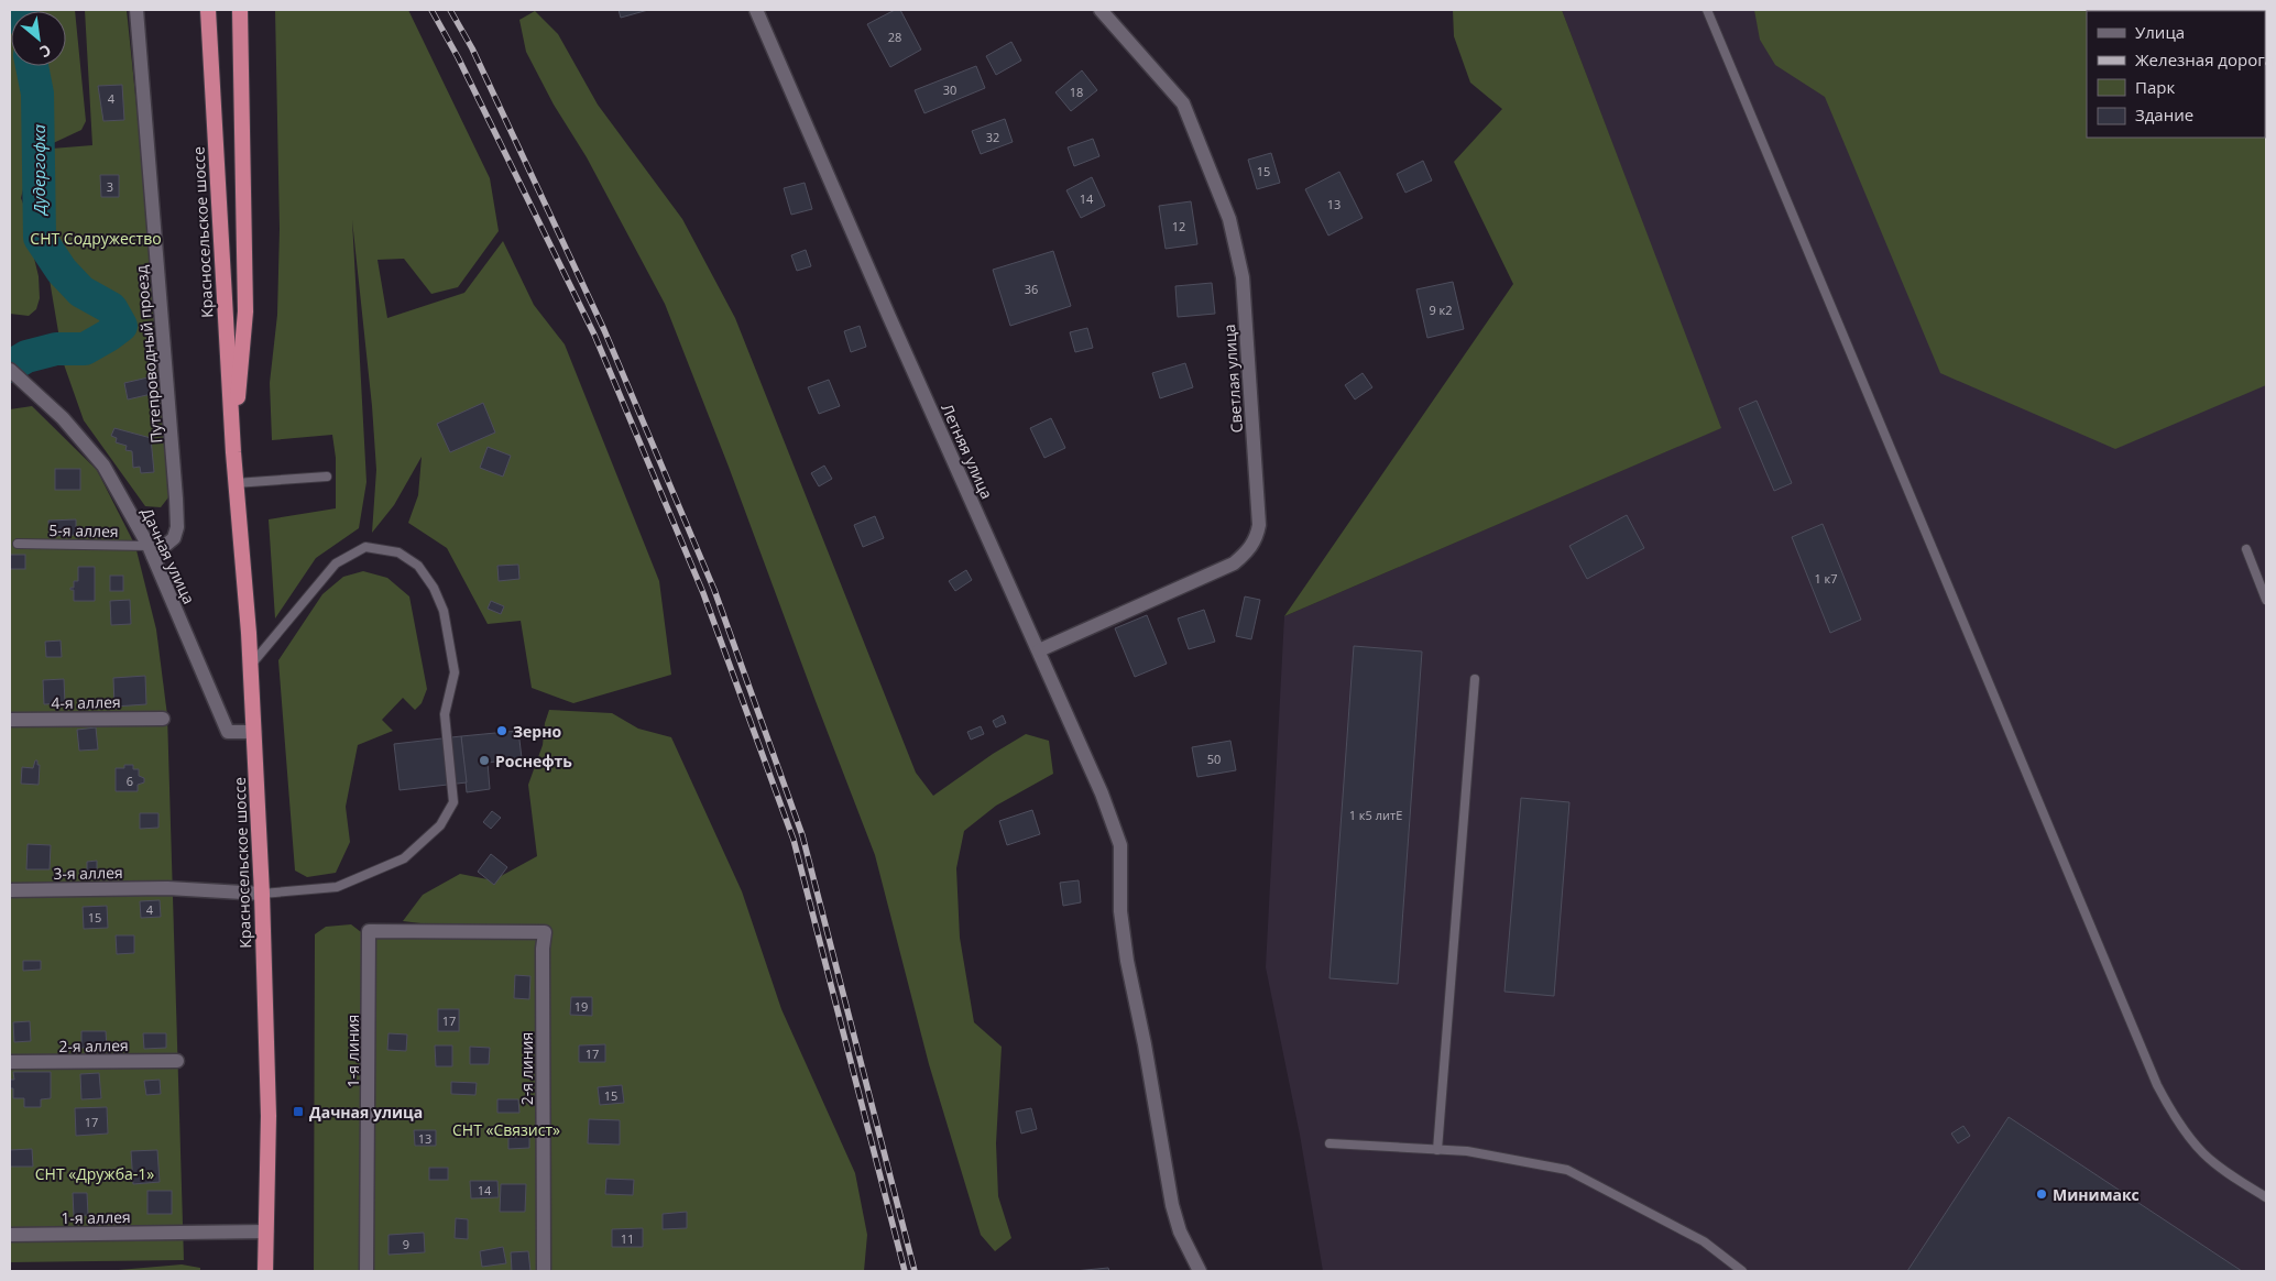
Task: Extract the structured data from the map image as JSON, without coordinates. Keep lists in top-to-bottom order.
{
  "streets": {
    "highway": ["Красносельское шоссе"],
    "street": [
      "Путепроводный проезд",
      "Светлая улица",
      "Летняя улица",
      "Дачная улица",
      "4-я аллея",
      "3-я аллея",
      "2-я аллея",
      "1-я линия",
      "2-я линия",
      "1-я аллея"
    ],
    "lane": ["5-я аллея"]
  },
  "crossings": [
    ["Красносельское шоссе", "Дачная улица"],
    ["Красносельское шоссе", "3-я аллея"],
    ["Красносельское шоссе", "1-я аллея"],
    ["Путепроводный проезд", "5-я аллея"],
    ["Путепроводный проезд", "Дачная улица"],
    ["Светлая улица", "Летняя улица"],
    ["5-я аллея", "Дачная улица"],
    ["1-я линия", "2-я линия"]
  ],
  "water": ["Дудергофка"],
  "parks": ["СНТ Содружество", "СНТ «Связист»", "СНТ «Дружба-1»"],
  "places": {
    "other": ["Зерно", "Роснефть", "Минимакс"],
    "transit": ["Дачная улица"]
  },
  "house_numbers": [
    "28",
    "30",
    "18",
    "4",
    "32",
    "15",
    "3",
    "14",
    "13",
    "12",
    "36",
    "9 к2",
    "1 к7",
    "50",
    "6",
    "1 к5 литЕ",
    "4",
    "15",
    "19",
    "17",
    "17",
    "15",
    "17",
    "13",
    "14",
    "11",
    "9"
  ],
  "legend": [
    "Улица",
    "Железная дорога",
    "Парк",
    "Здание"
  ],
  "north": "bottom right"
}
